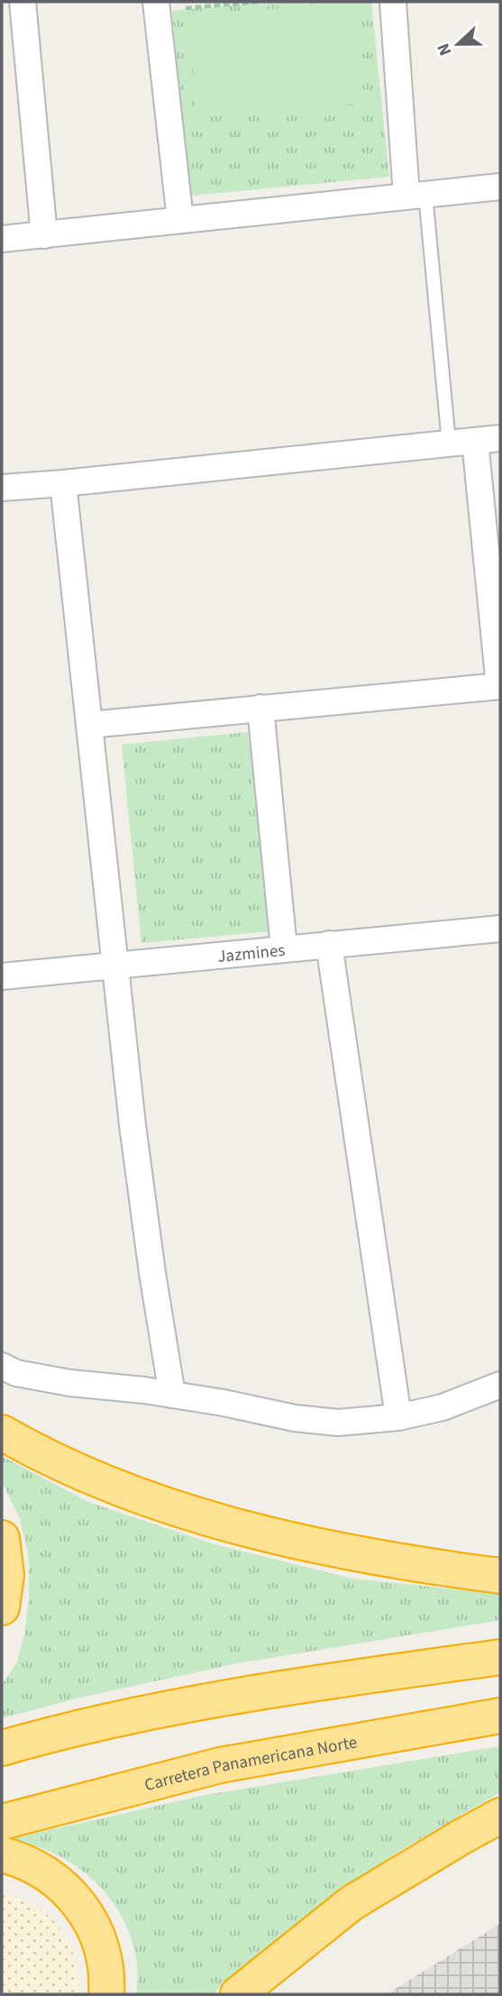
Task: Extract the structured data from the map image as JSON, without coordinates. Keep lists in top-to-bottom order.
{
  "streets": {
    "highway": ["Carretera Panamericana Norte"],
    "street": ["Jazmines"]
  },
  "north": "left"
}
